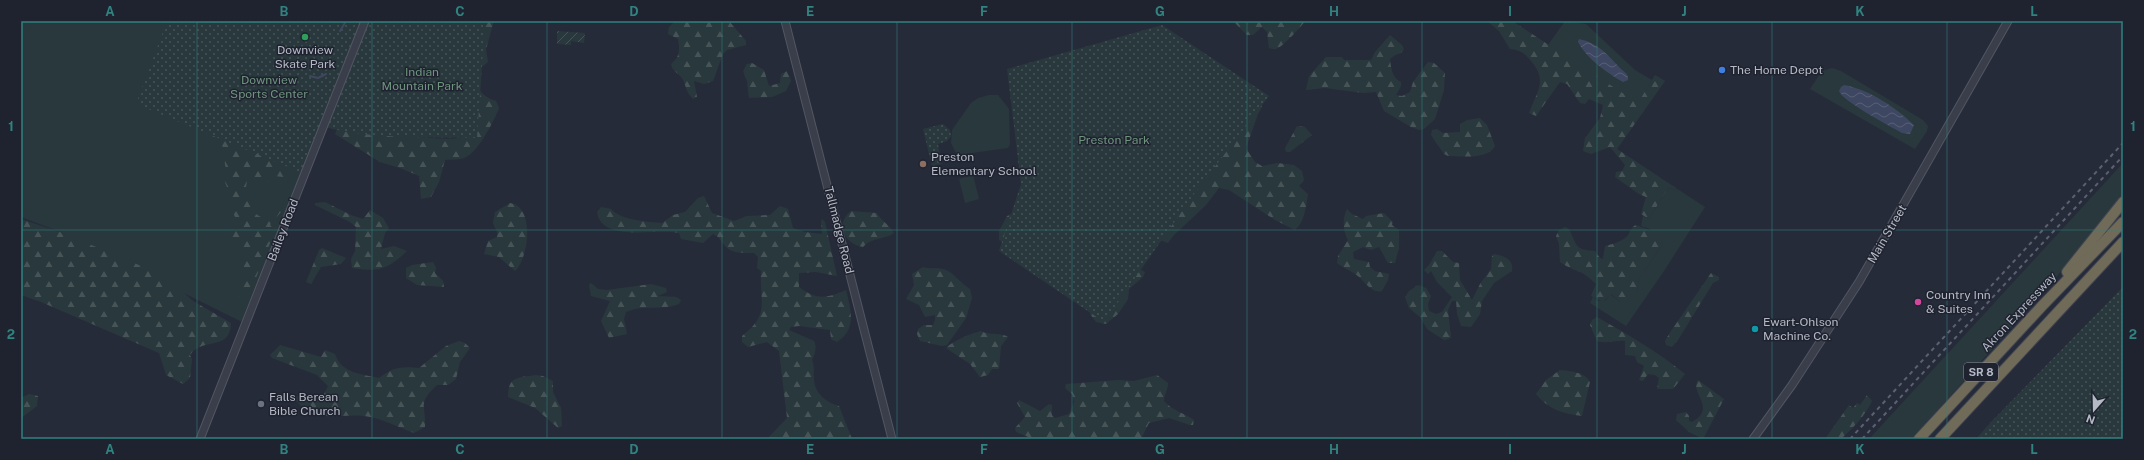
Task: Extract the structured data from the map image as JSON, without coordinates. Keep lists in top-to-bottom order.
{
  "streets": {
    "highway": ["Akron Expressway", "SR 8"],
    "street": ["Bailey Road", "Tallmadge Road", "Main Street"]
  },
  "parks": ["Indian Mountain Park", "Downview Sports Center", "Preston Park"],
  "places": [
    "Downview Skate Park",
    "The Home Depot",
    "Preston Elementary School",
    "Country Inn & Suites",
    "Ewart-Ohlson Machine Co.",
    "Falls Berean Bible Church"
  ],
  "north": "bottom",
  "grid": {
    "columns": [
      "A",
      "B",
      "C",
      "D",
      "E",
      "F",
      "G",
      "H",
      "I",
      "J",
      "K",
      "L"
    ],
    "rows": ["1", "2"]
  }
}
